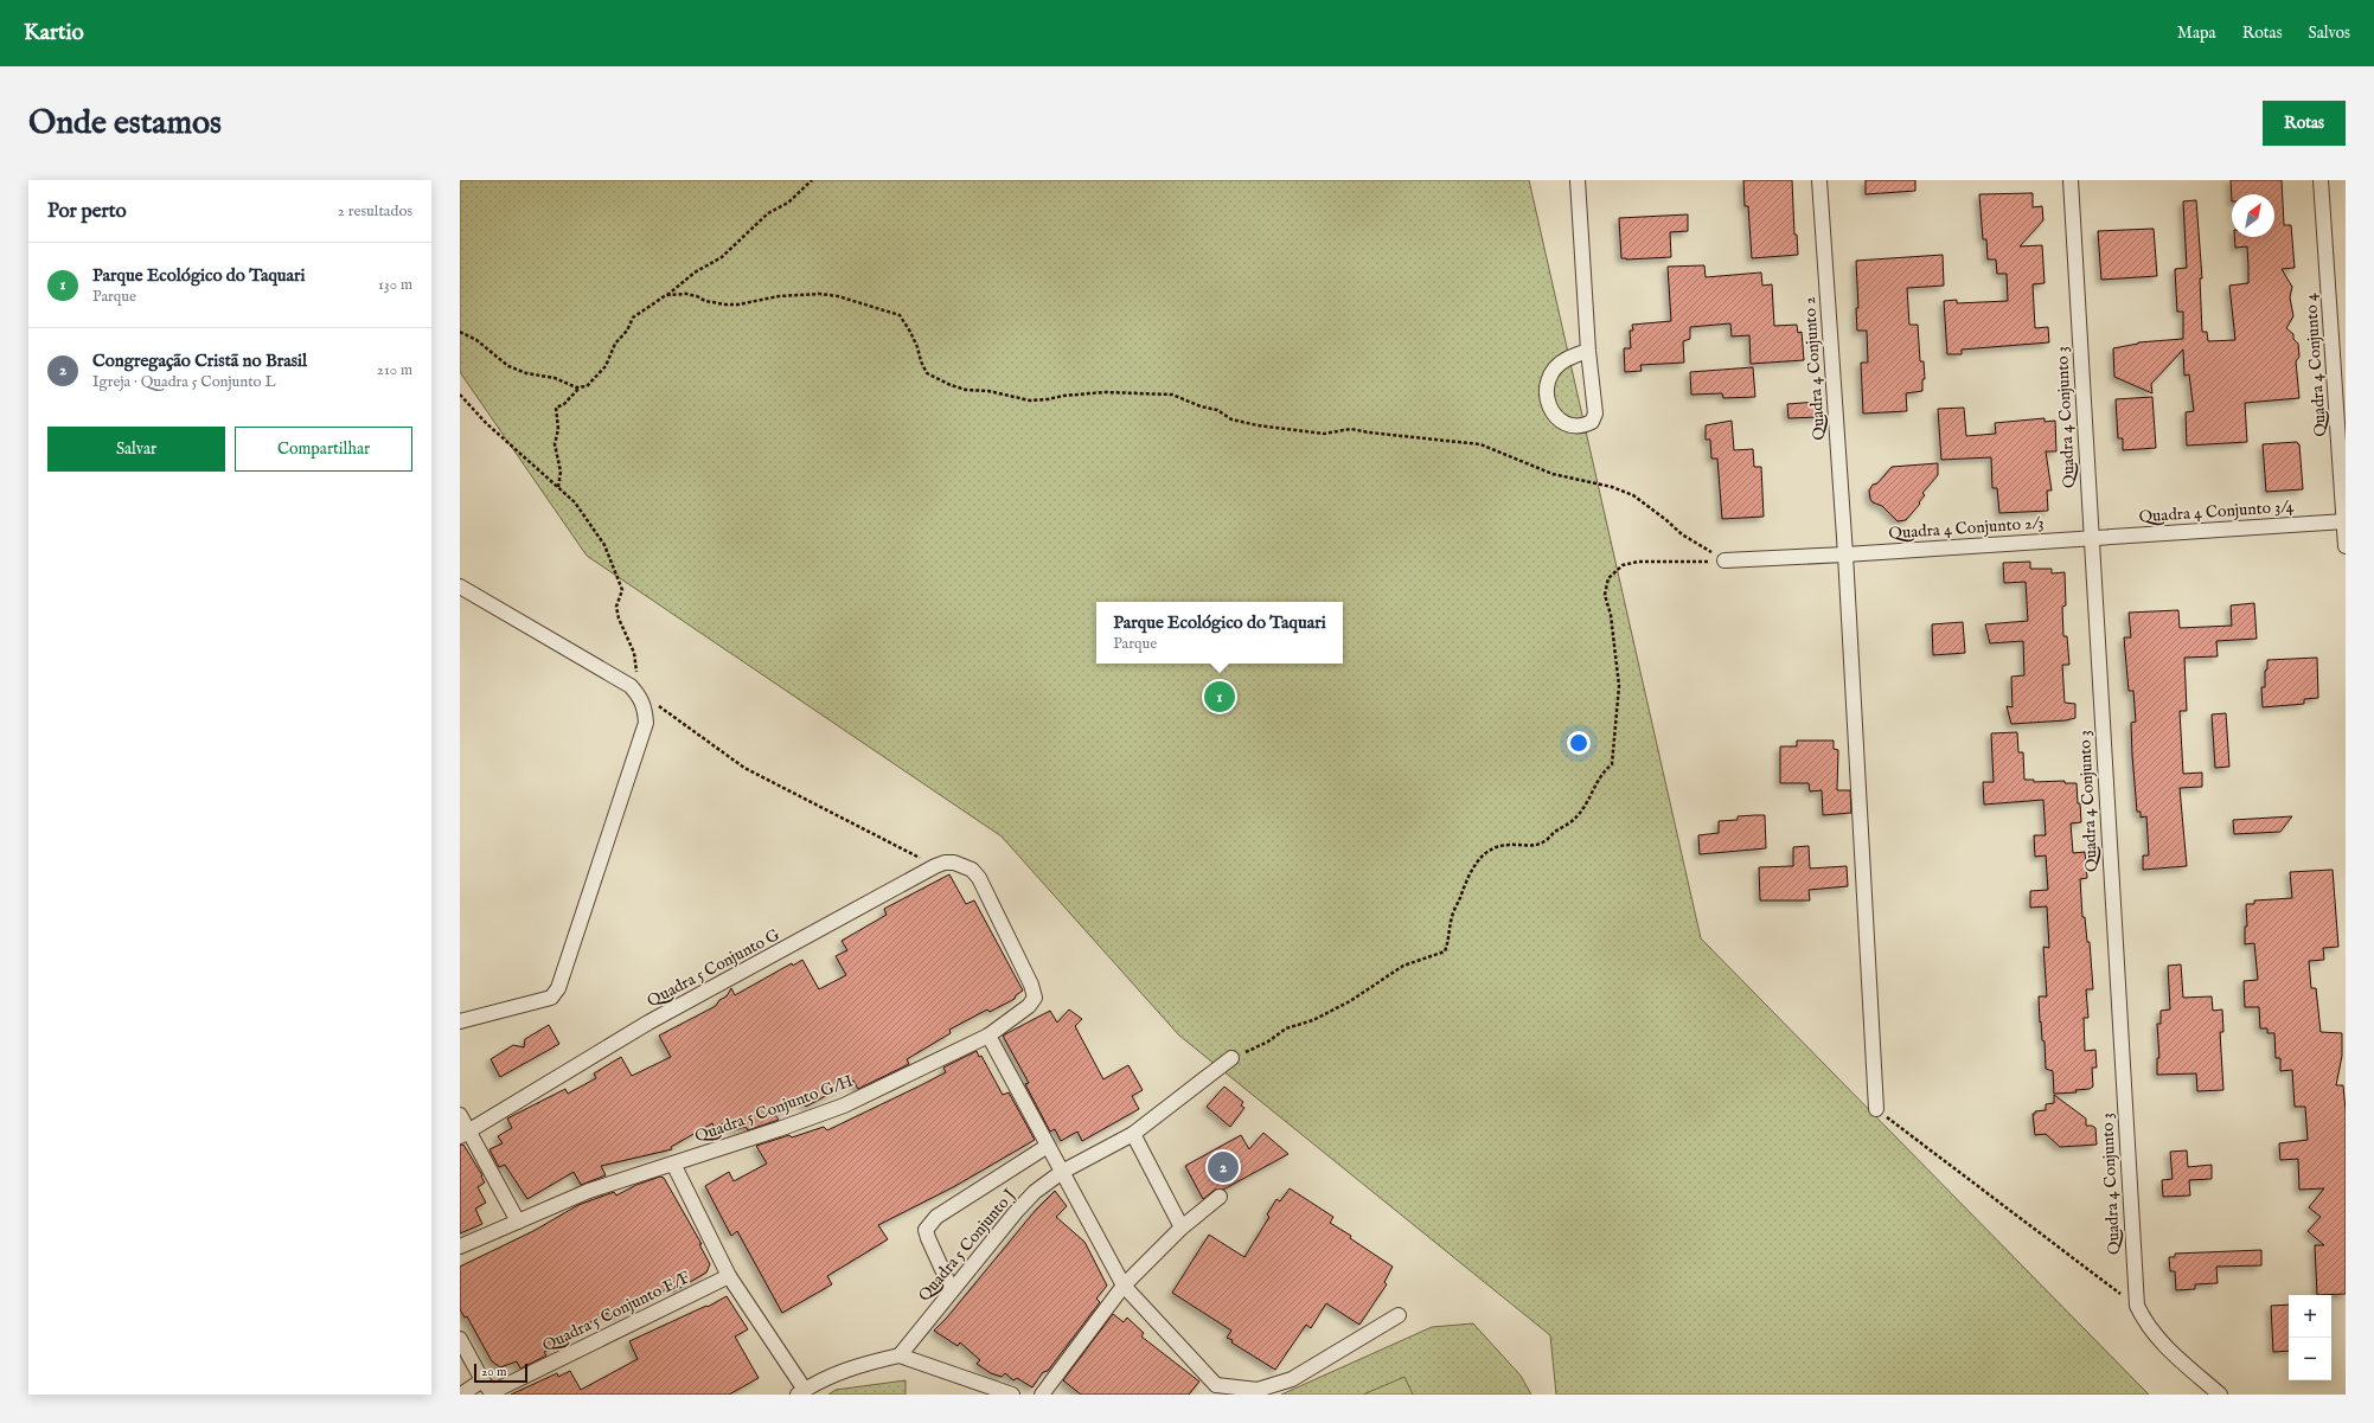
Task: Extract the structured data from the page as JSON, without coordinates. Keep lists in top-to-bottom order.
{
  "streets": {
    "street": [
      "Quadra 4 Conjunto 4",
      "Quadra 4 Conjunto 2",
      "Quadra 4 Conjunto 3",
      "Quadra 4 Conjunto 3/4",
      "Quadra 4 Conjunto 2/3",
      "Quadra 5 Conjunto G",
      "Quadra 5 Conjunto G/H",
      "Quadra 5 Conjunto J",
      "Quadra 5 Conjunto E/F"
    ]
  },
  "crossings": [
    ["Quadra 4 Conjunto 4", "Quadra 4 Conjunto 3/4"],
    ["Quadra 4 Conjunto 2", "Quadra 4 Conjunto 2/3"],
    ["Quadra 4 Conjunto 3", "Quadra 4 Conjunto 3/4"],
    ["Quadra 4 Conjunto 3", "Quadra 4 Conjunto 2/3"],
    ["Quadra 4 Conjunto 3/4", "Quadra 4 Conjunto 2/3"],
    ["Quadra 5 Conjunto G", "Quadra 5 Conjunto G/H"]
  ],
  "scale_bar": "20 m",
  "north": "top right",
  "page": {
    "header": "Kartio",
    "nav": ["Mapa", "Rotas", "Salvos"],
    "buttons": [
      "Rotas",
      ["Salvar", "Compartilhar"]
    ],
    "title": "Onde estamos",
    "heading": ["Por perto", "2 resultados"],
    "list": [
      {
        "mark": "1",
        "name": "Parque Ecológico do Taquari",
        "note": "Parque",
        "value": "130 m"
      },
      {
        "mark": "2",
        "name": "Congregação Cristã no Brasil",
        "note": "Igreja · Quadra 5 Conjunto L",
        "value": "210 m"
      }
    ],
    "popup": ["Parque Ecológico do Taquari", "Parque"],
    "pins": ["1", "2"],
    "map_buttons": ["+", "−"],
    "scale": "20 m"
  }
}
